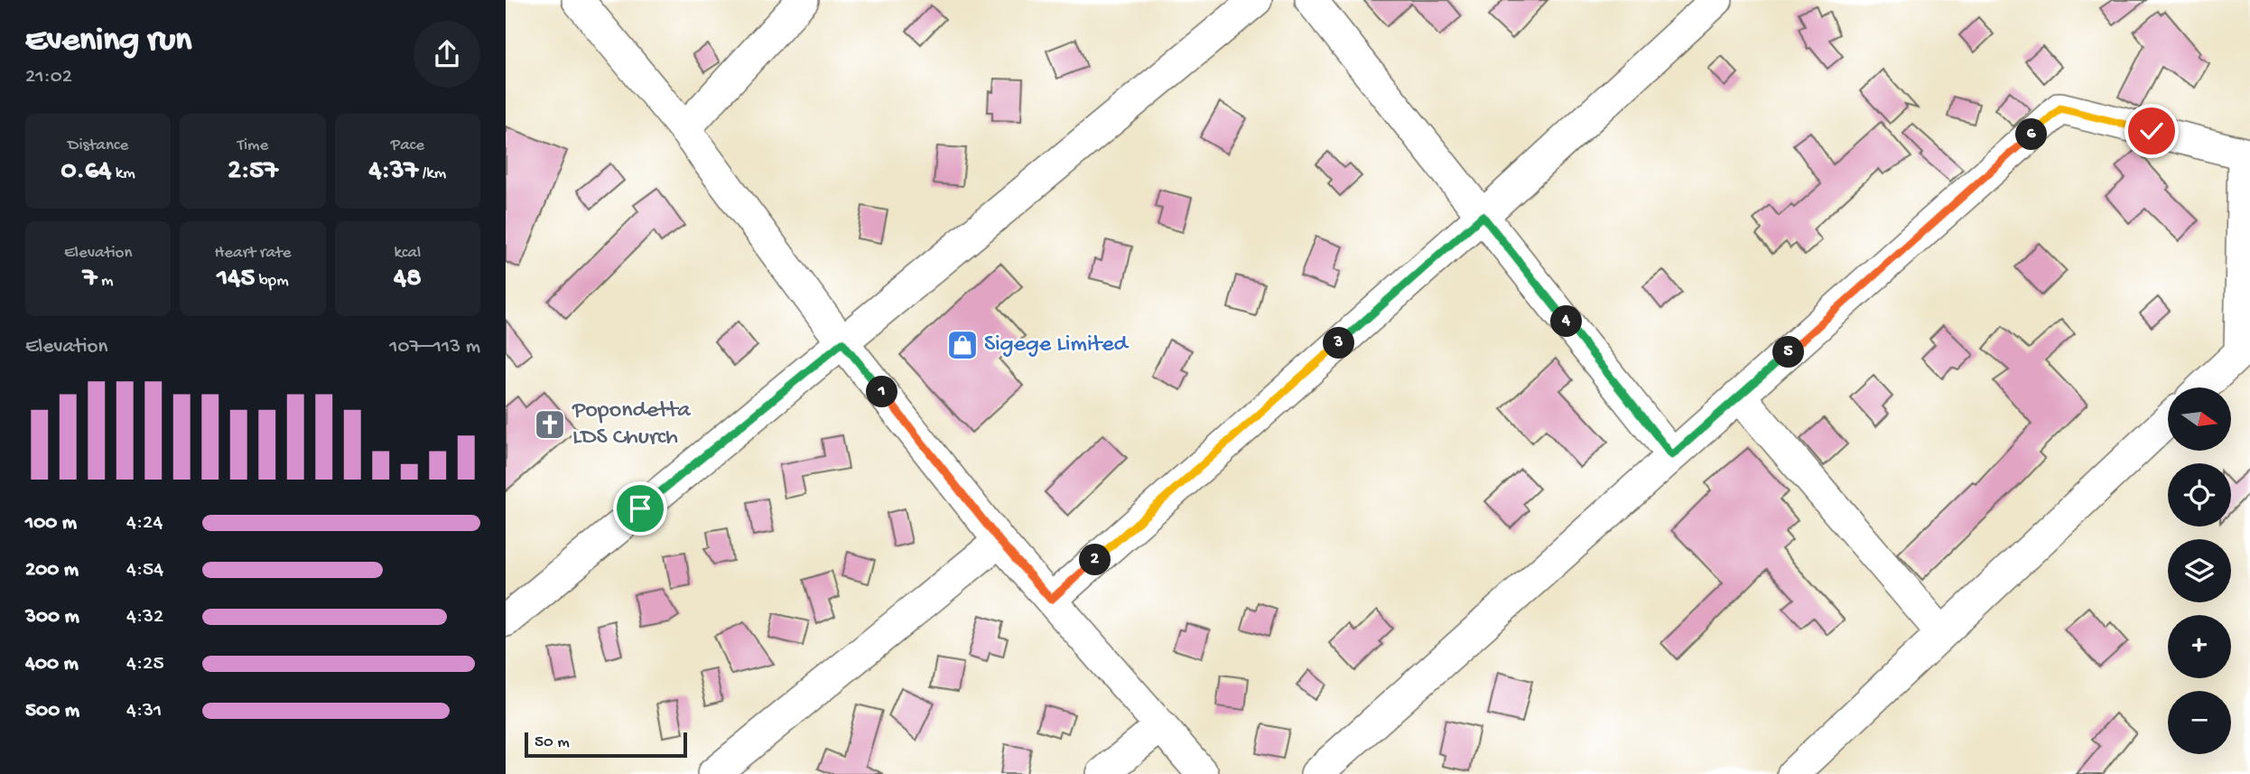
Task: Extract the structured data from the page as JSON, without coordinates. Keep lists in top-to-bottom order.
{
  "places": {
    "shop": ["Sigege Limited"],
    "church": ["Popondetta LDS Church"]
  },
  "scale_bar": "50 m",
  "north": "right",
  "page": {
    "heading": ["Evening run", "21:02"],
    "stats": [
      ["Distance", "0.64 km"],
      ["Time", "2:57"],
      ["Pace", "4:37 /km"],
      ["Elevation", "7 m"],
      ["Heart rate", "145 bpm"],
      ["kcal", "48"]
    ],
    "pins": [
      "6",
      "4",
      "3",
      "5",
      "1",
      "2"
    ],
    "chart": ["Elevation", "107–113 m"],
    "map_buttons": ["+", "−"],
    "list": [
      {
        "name": "100 m",
        "note": "4:24"
      },
      {
        "name": "200 m",
        "note": "4:54"
      },
      {
        "name": "300 m",
        "note": "4:32"
      },
      {
        "name": "400 m",
        "note": "4:25"
      },
      {
        "name": "500 m",
        "note": "4:31"
      }
    ],
    "scale": "50 m"
  }
}
